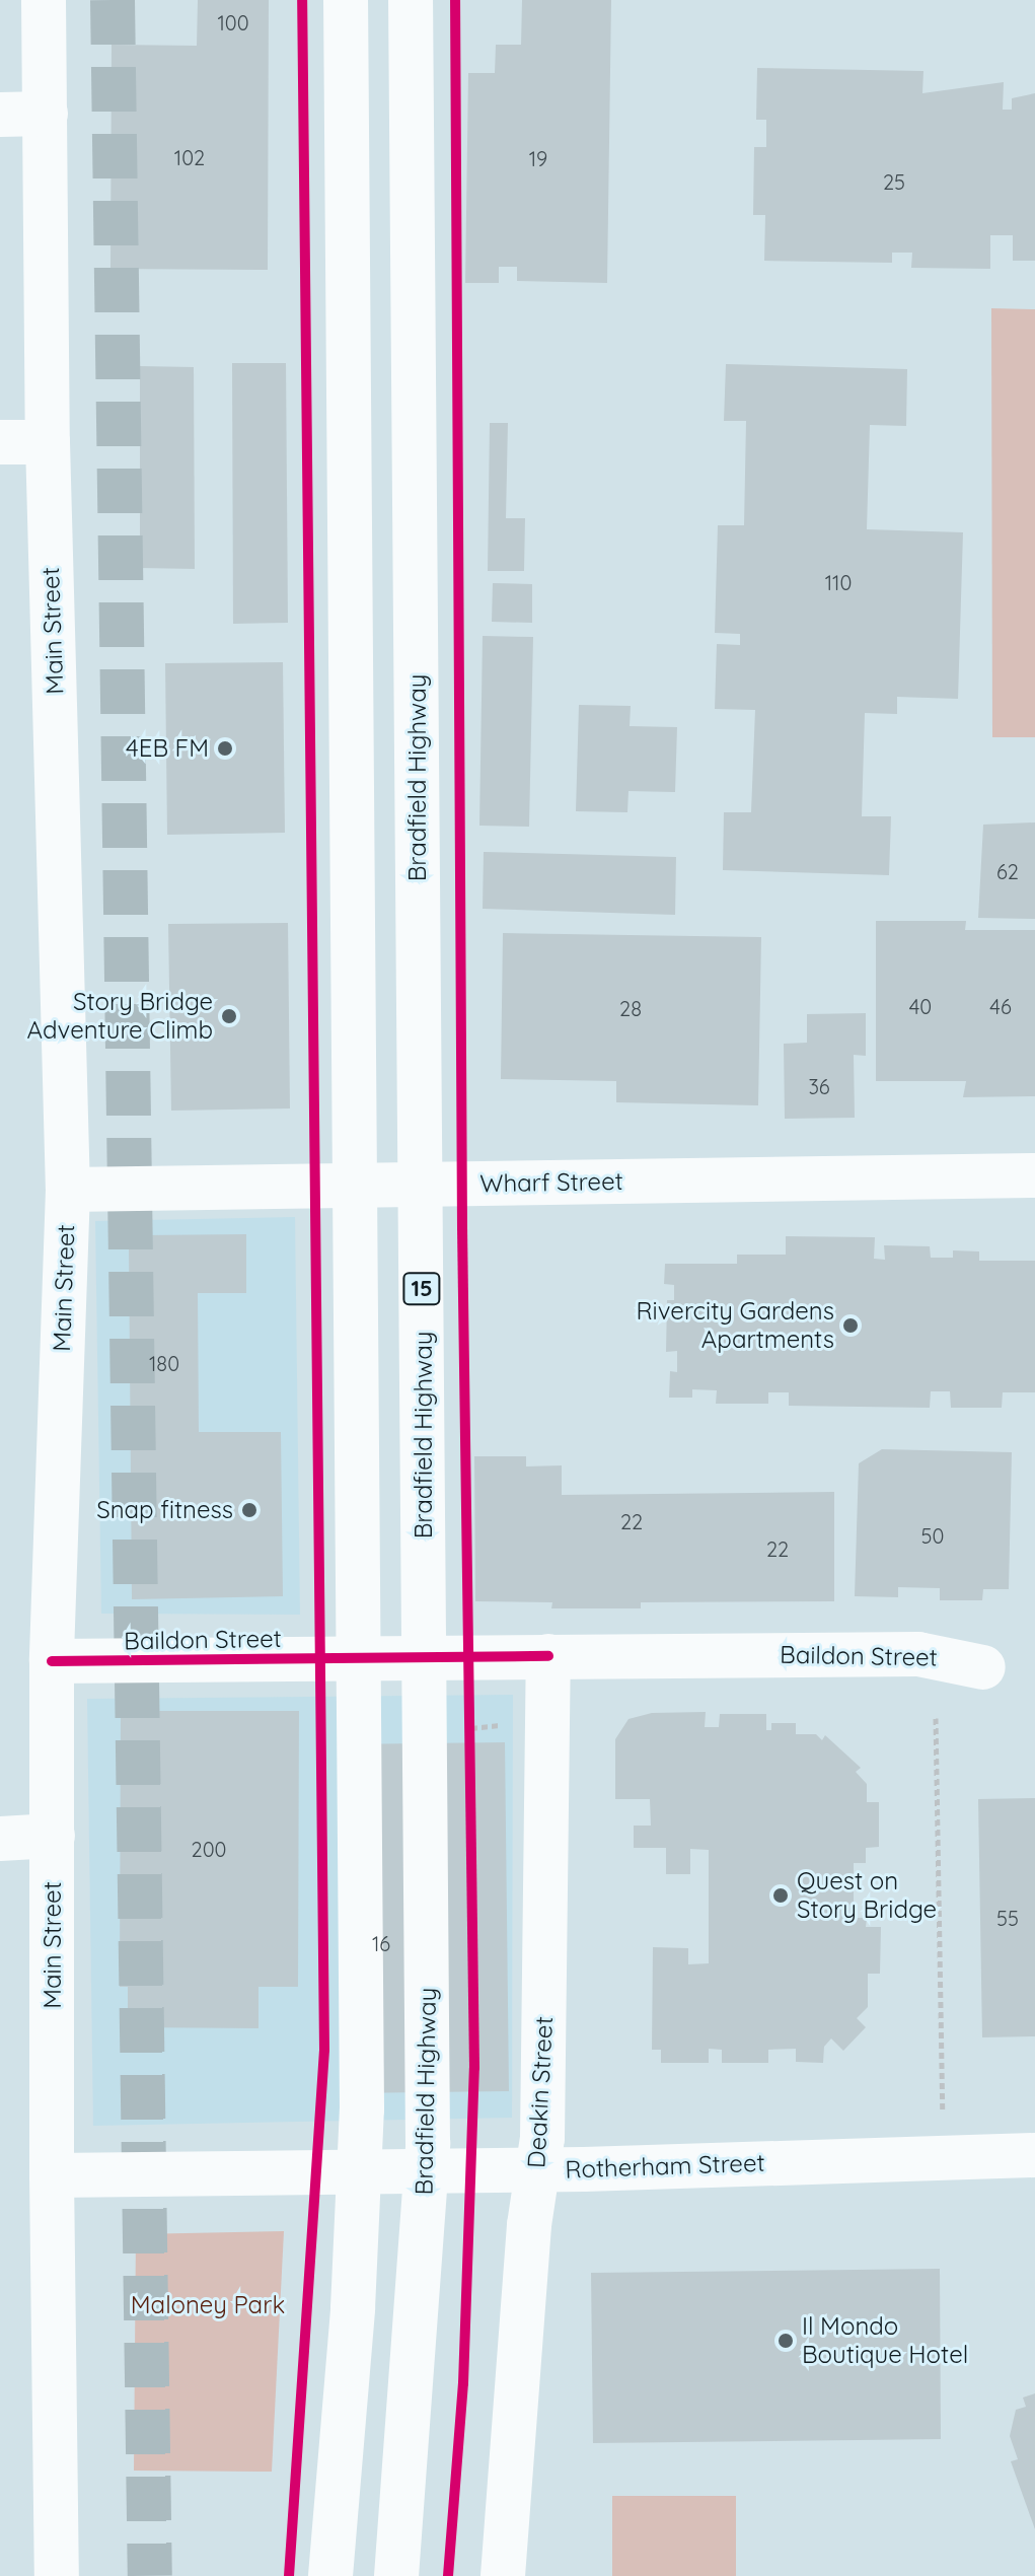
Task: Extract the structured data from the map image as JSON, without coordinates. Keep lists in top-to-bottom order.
{
  "streets": {
    "main road": [
      "Main Street",
      "Bradfield Highway",
      "Wharf Street",
      "15",
      "Baildon Street",
      "Deakin Street",
      "Rotherham Street"
    ]
  },
  "crossings": [
    ["Main Street", "Wharf Street"],
    ["Main Street", "Baildon Street"],
    ["Main Street", "Rotherham Street"],
    ["Baildon Street", "Deakin Street"],
    ["Deakin Street", "Rotherham Street"]
  ],
  "parks": ["Maloney Park"],
  "places": [
    "4EB FM",
    "Story Bridge Adventure Climb",
    "Rivercity Gardens Apartments",
    "Snap fitness",
    "Quest on Story Bridge",
    "Il Mondo Boutique Hotel"
  ],
  "house_numbers": [
    "100",
    "102",
    "19",
    "25",
    "110",
    "62",
    "40",
    "46",
    "28",
    "36",
    "180",
    "22",
    "50",
    "22",
    "200",
    "55",
    "16"
  ]
}
